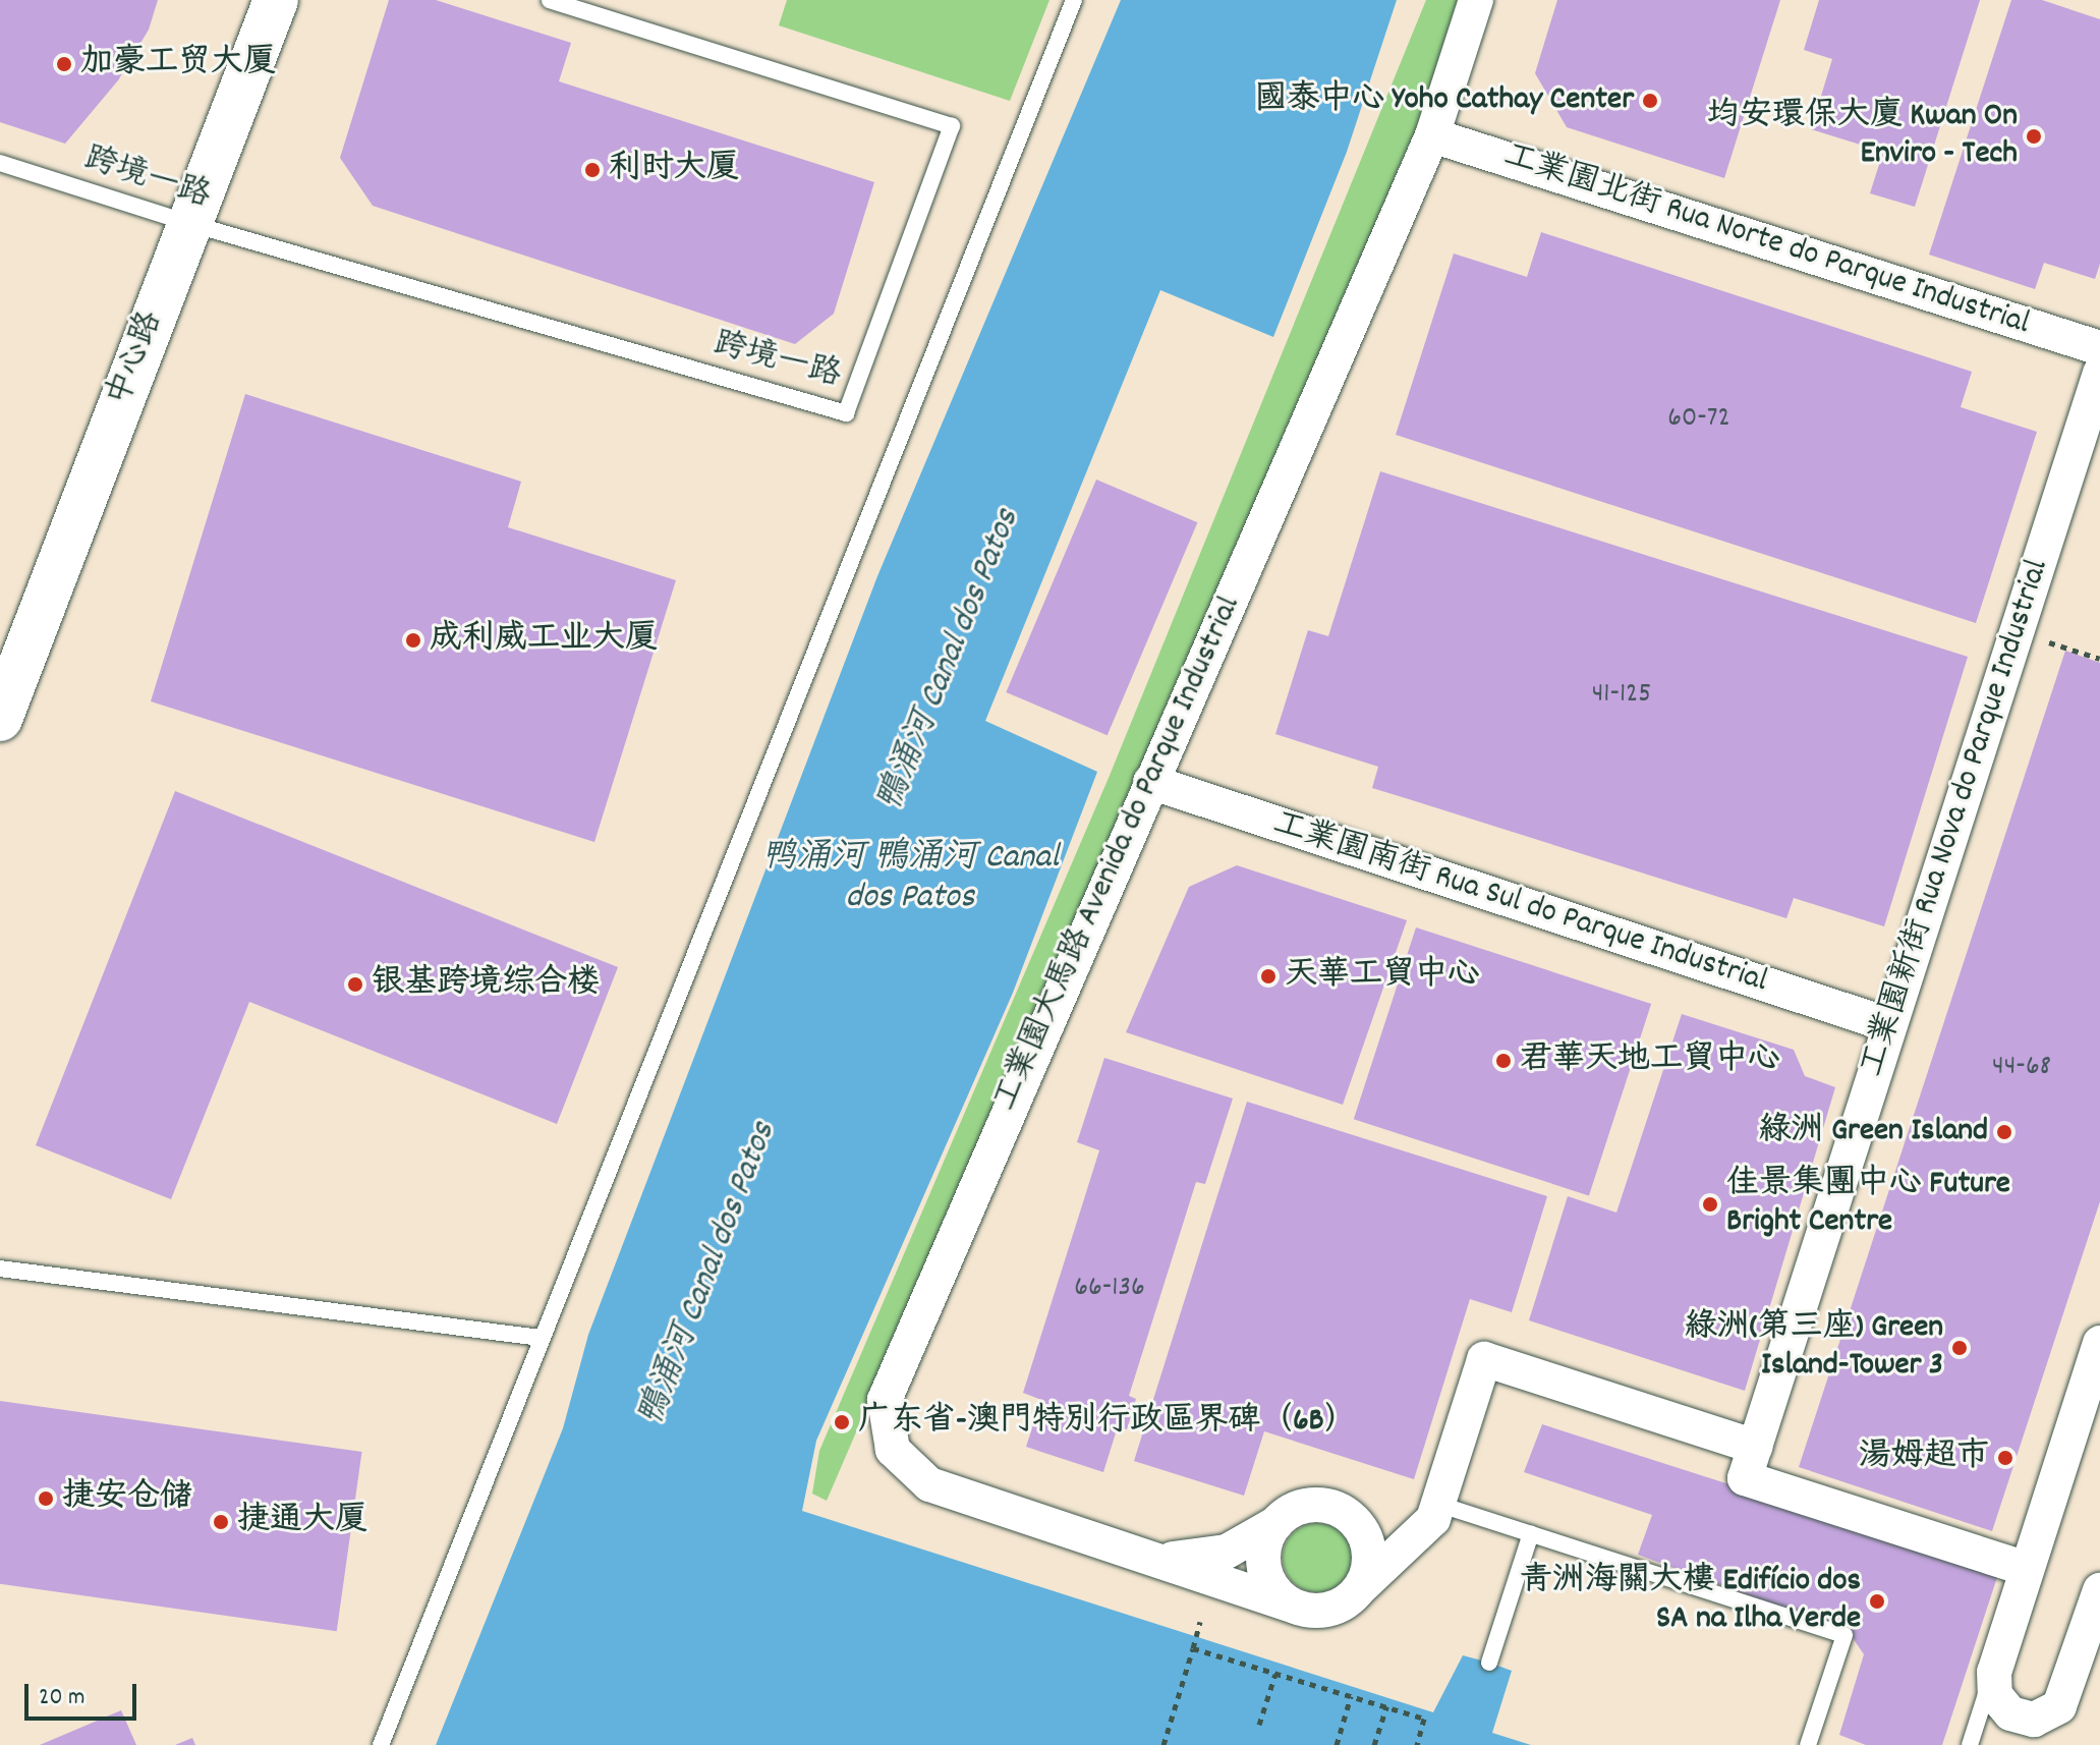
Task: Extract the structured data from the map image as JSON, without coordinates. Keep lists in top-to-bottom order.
{
  "streets": {
    "street": [
      "工業園北街 Rua Norte do Parque Industrial",
      "中心路",
      "工業園新街 Rua Nova do Parque Industrial",
      "工業園大馬路 Avenida do Parque Industrial",
      "工業園南街 Rua Sul do Parque Industrial"
    ],
    "lane": ["跨境一路"]
  },
  "crossings": [
    ["跨境一路", "中心路"],
    ["工業園北街 Rua Norte do Parque Industrial", "工業園大馬路 Avenida do Parque Industrial"],
    ["工業園新街 Rua Nova do Parque Industrial", "工業園南街 Rua Sul do Parque Industrial"],
    ["工業園大馬路 Avenida do Parque Industrial", "工業園南街 Rua Sul do Parque Industrial"]
  ],
  "water": ["鴨涌河 Canal dos Patos", "鸭涌河 鴨涌河 Canal dos Patos"],
  "places": [
    "加豪工贸大厦",
    "國泰中心 Yoho Cathay Center",
    "均安環保大廈 Kwan On Enviro - Tech",
    "利时大厦",
    "成利威工业大厦",
    "天華工貿中心",
    "银基跨境综合楼",
    "君華天地工貿中心",
    "綠洲 Green Island",
    "佳景集團中心 Future Bright Centre",
    "綠洲(第三座) Green Island-Tower 3",
    "广东省-澳門特別行政區界碑（6B）",
    "湯姆超市",
    "捷安仓储",
    "捷通大厦",
    "青洲海關大樓 Edifício dos SA na Ilha Verde"
  ],
  "house_numbers": [
    "60-72",
    "41-125",
    "44-68",
    "66-136"
  ],
  "scale_bar": "20 m"
}
